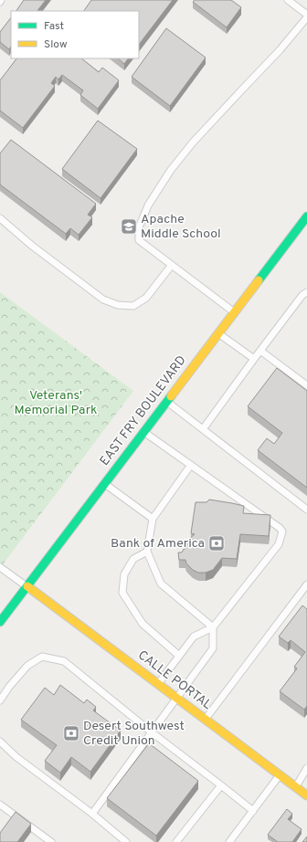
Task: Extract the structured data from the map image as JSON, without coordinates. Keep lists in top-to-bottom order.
{
  "streets": {
    "main road": ["EAST FRY BOULEVARD", "CALLE PORTAL"]
  },
  "crossings": [
    ["EAST FRY BOULEVARD", "CALLE PORTAL"]
  ],
  "parks": ["Veterans' Memorial Park"],
  "places": {
    "school or university": ["Apache Middle School"],
    "bank": ["Bank of America", "Desert Southwest Credit Union"]
  },
  "legend": ["Fast", "Slow"]
}
